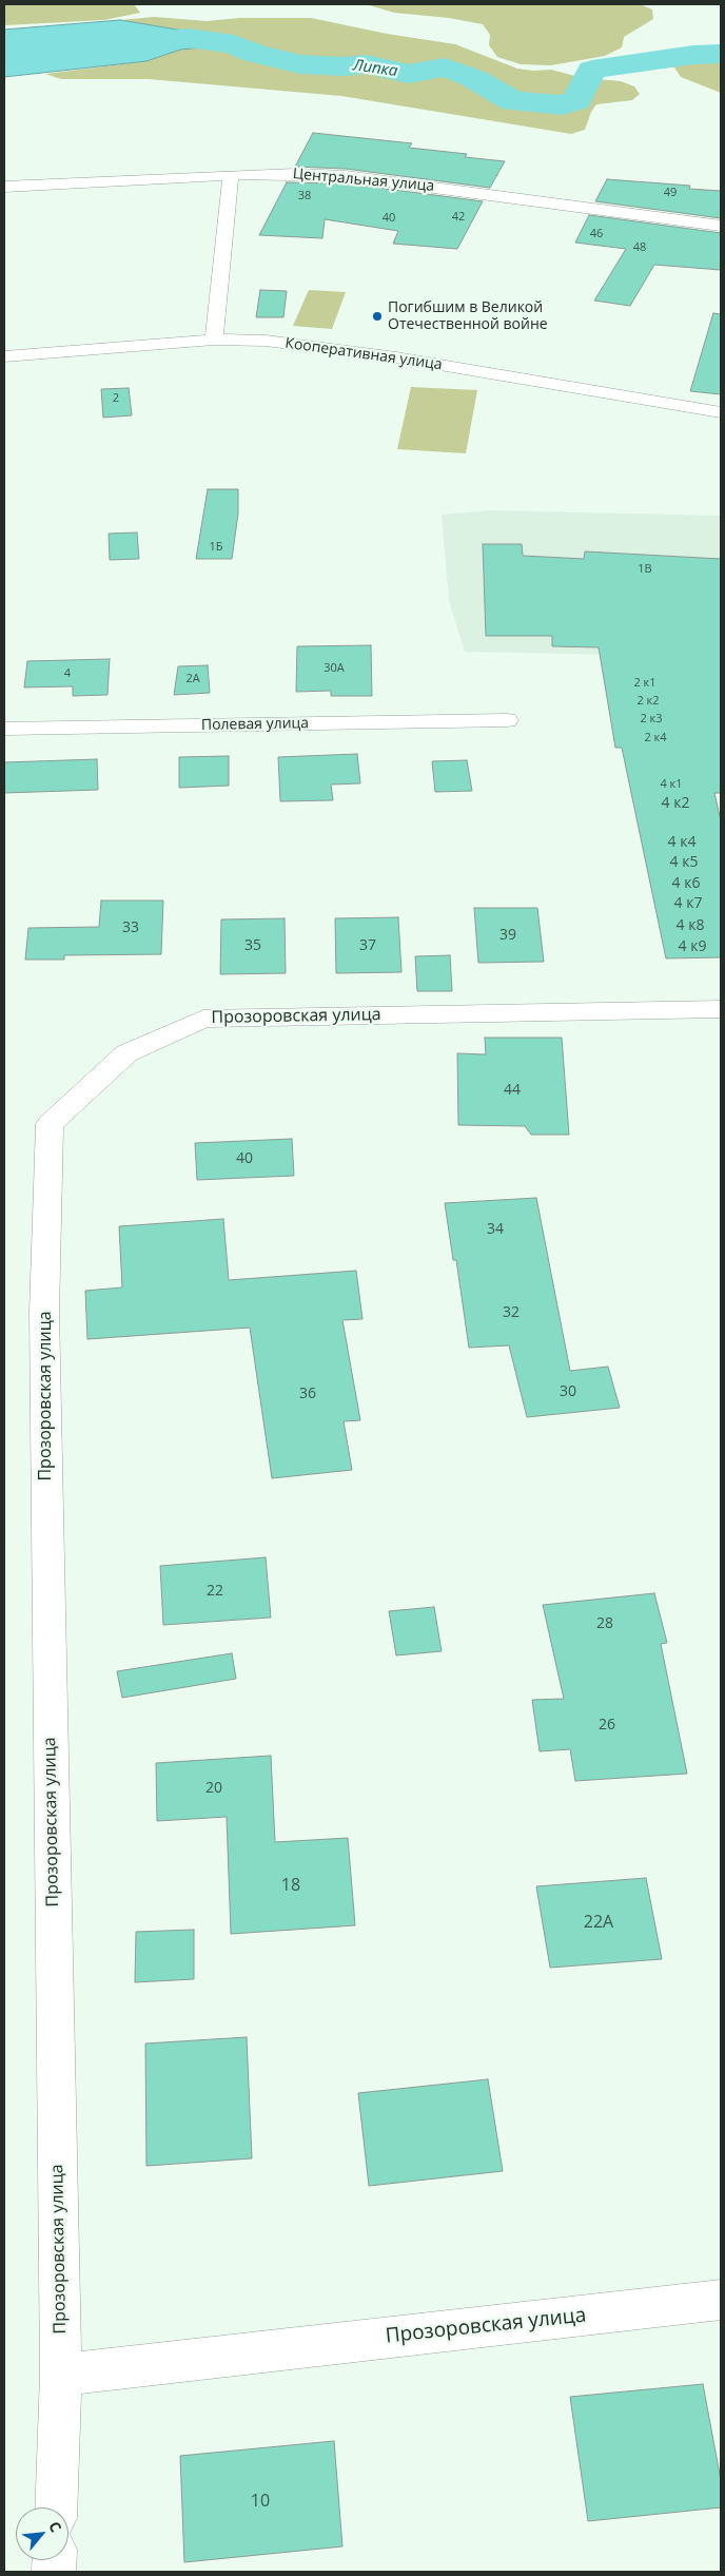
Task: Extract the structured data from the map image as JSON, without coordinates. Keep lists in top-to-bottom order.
{
  "streets": {
    "street": [
      "Центральная улица",
      "Кооперативная улица",
      "Полевая улица",
      "Прозоровская улица"
    ]
  },
  "water": ["Липка"],
  "places": ["Погибшим в Великой Отечественной войне"],
  "house_numbers": [
    "49",
    "38",
    "42",
    "40",
    "46",
    "48",
    "2",
    "1Б",
    "1В",
    "30А",
    "4",
    "2А",
    "2 к1",
    "2 к2",
    "2 к3",
    "2 к4",
    "4 к1",
    "4 к2",
    "4 к4",
    "4 к5",
    "4 к6",
    "4 к7",
    "4 к8",
    "33",
    "39",
    "35",
    "37",
    "4 к9",
    "44",
    "40",
    "34",
    "32",
    "30",
    "36",
    "22",
    "28",
    "26",
    "20",
    "18",
    "22А",
    "10"
  ],
  "north": "top right"
}
